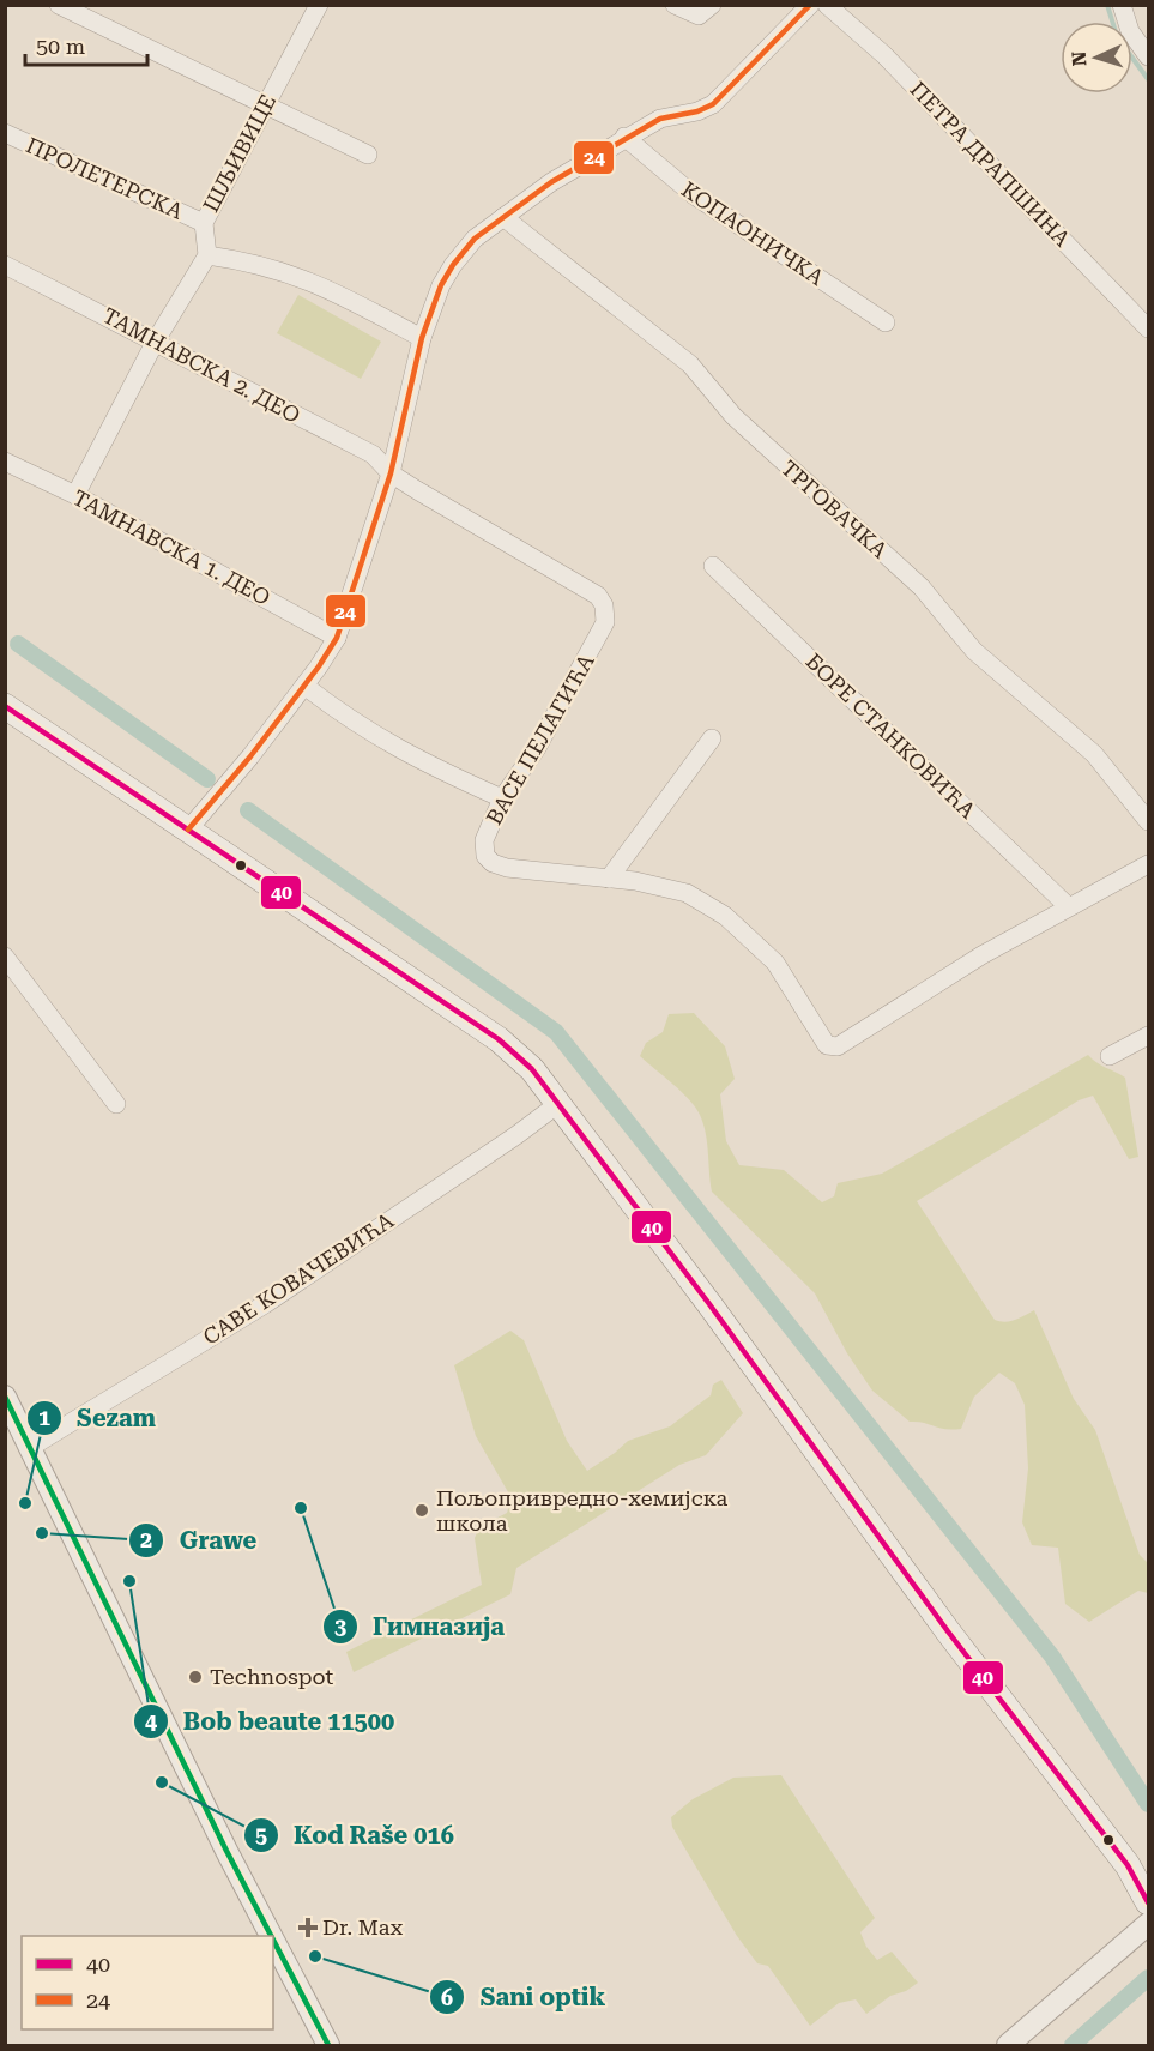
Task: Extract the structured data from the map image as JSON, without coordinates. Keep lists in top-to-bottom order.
{
  "streets": {
    "street": [
      "ШЉИВИЦЕ",
      "ПЕТРА ДРАПШИНА",
      "ПРОЛЕТЕРСКА",
      "КОПАОНИЧКА",
      "ТАМНАВСКА 2. ДЕО",
      "ТРГОВАЧКА",
      "ТАМНАВСКА 1. ДЕО",
      "БОРЕ СТАНКОВИЋА",
      "ВАСЕ ПЕЛАГИЋА",
      "САВЕ КОВАЧЕВИЋА"
    ]
  },
  "crossings": [
    ["ШЉИВИЦЕ", "ПРОЛЕТЕРСКА"],
    ["ТАМНАВСКА 2. ДЕО", "ВАСЕ ПЕЛАГИЋА"],
    ["БОРЕ СТАНКОВИЋА", "ВАСЕ ПЕЛАГИЋА"]
  ],
  "places": {
    "other": [
      "Sezam",
      "Гимназија",
      "Пољопривредно-хемијска школа",
      "Grawe",
      "Bob beaute 11500",
      "Technospot",
      "Kod Raše 016",
      "Sani optik"
    ],
    "health": ["Dr. Max"]
  },
  "lines": ["transit line 24", "transit line 40"],
  "legend": ["40", "24"],
  "scale_bar": "50 m",
  "north": "left"
}
